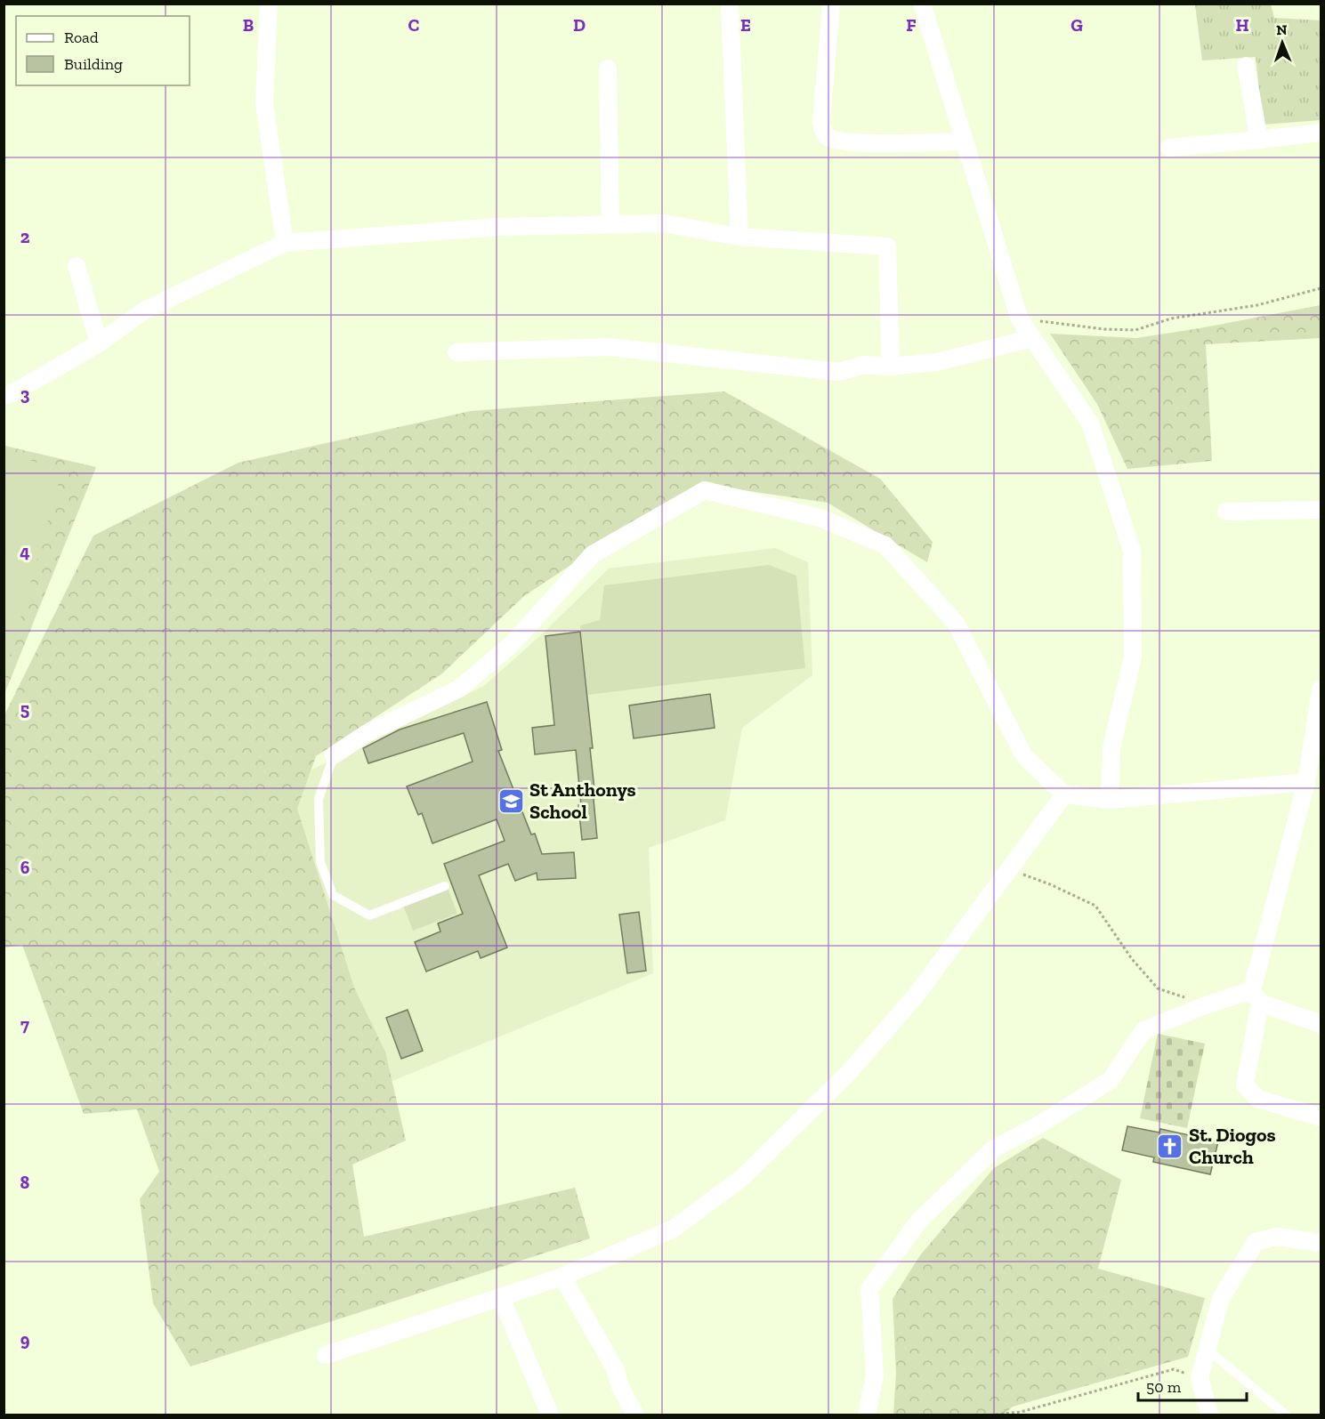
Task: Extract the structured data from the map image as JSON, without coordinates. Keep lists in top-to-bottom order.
{
  "places": {
    "school or university": ["St Anthonys School"],
    "church": ["St. Diogos Church"]
  },
  "legend": ["Road", "Building"],
  "scale_bar": "50 m",
  "north": "top",
  "grid": {
    "columns": [
      "B",
      "C",
      "D",
      "E",
      "F",
      "G",
      "H"
    ],
    "rows": [
      "2",
      "3",
      "4",
      "5",
      "6",
      "7",
      "8",
      "9"
    ]
  }
}
